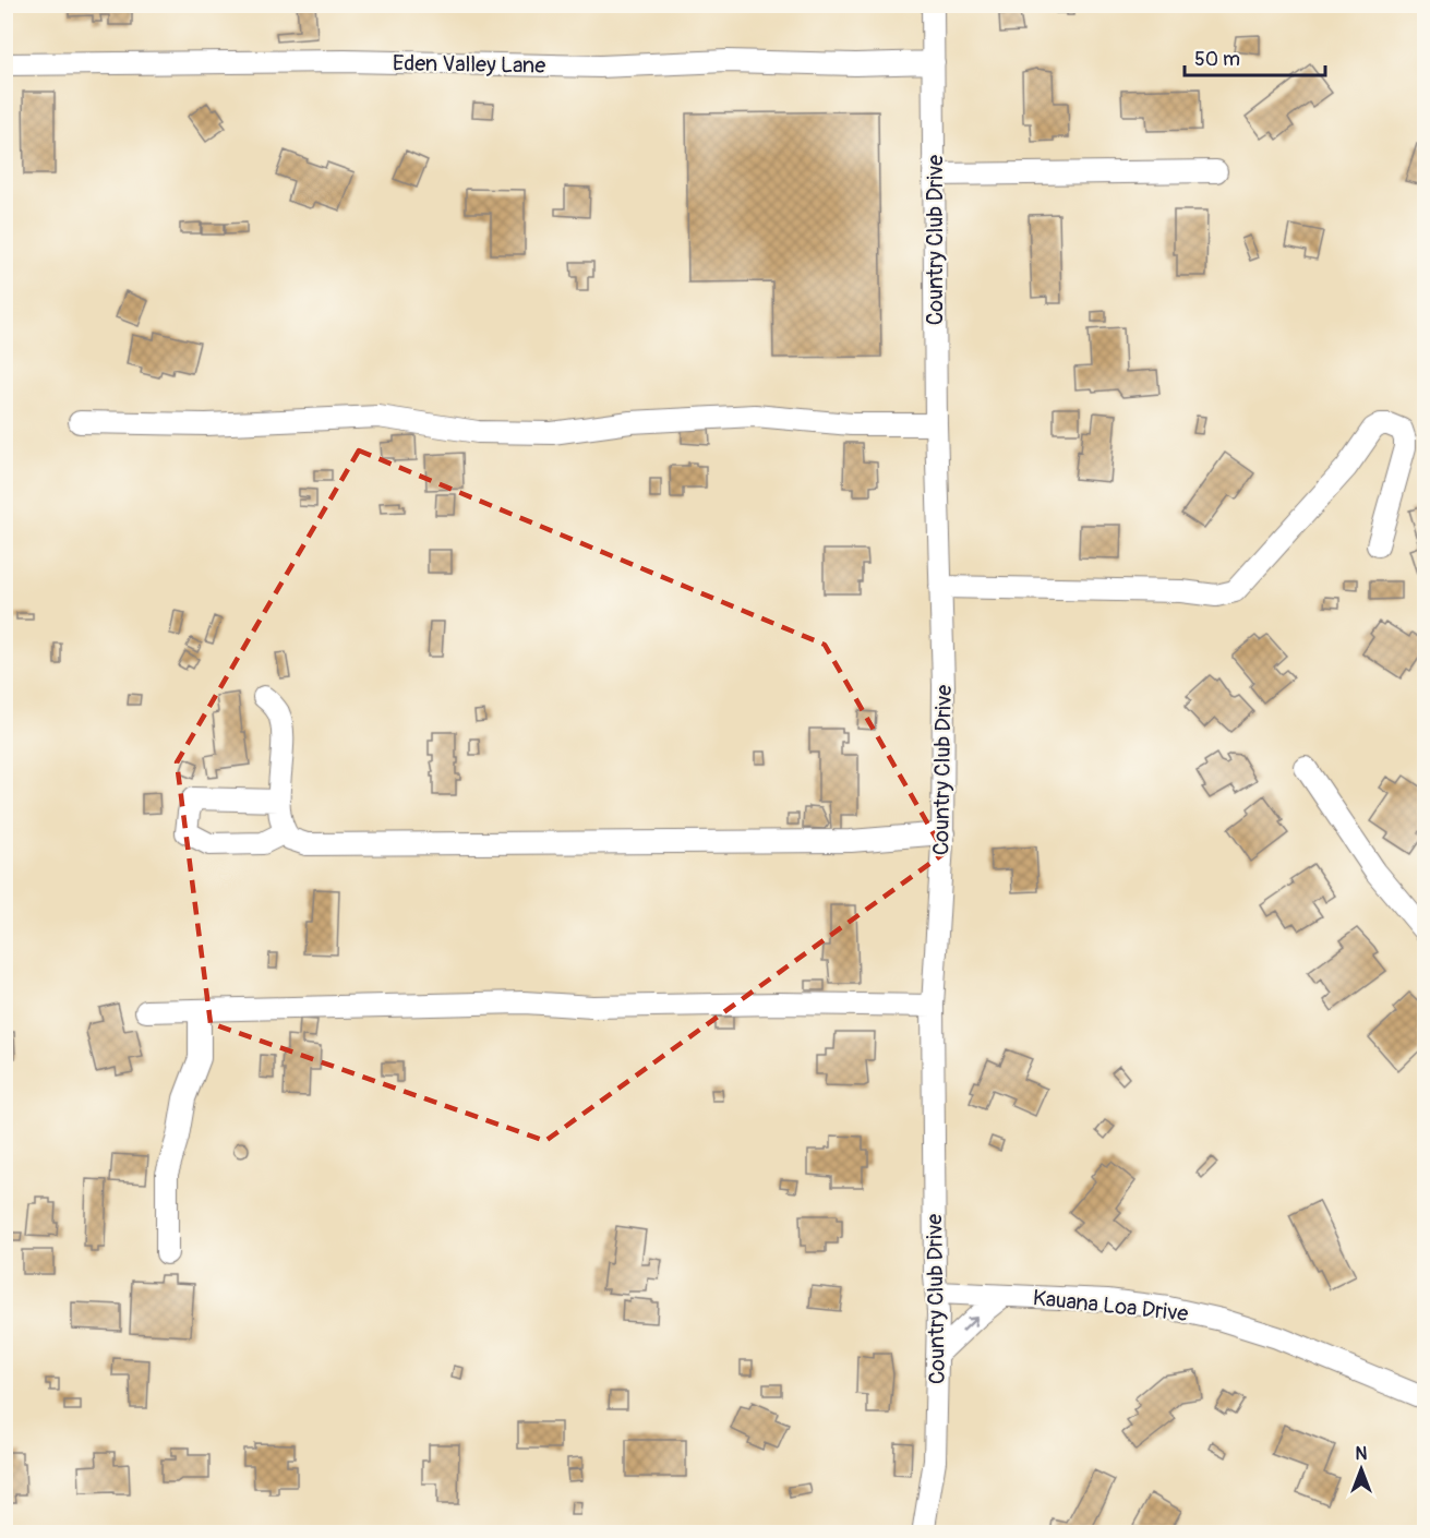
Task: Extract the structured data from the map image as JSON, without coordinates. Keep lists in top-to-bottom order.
{
  "streets": {
    "street": ["Eden Valley Lane", "Country Club Drive", "Kauana Loa Drive"]
  },
  "crossings": [
    ["Eden Valley Lane", "Country Club Drive"],
    ["Country Club Drive", "Kauana Loa Drive"]
  ],
  "scale_bar": "50 m",
  "north": "top"
}
